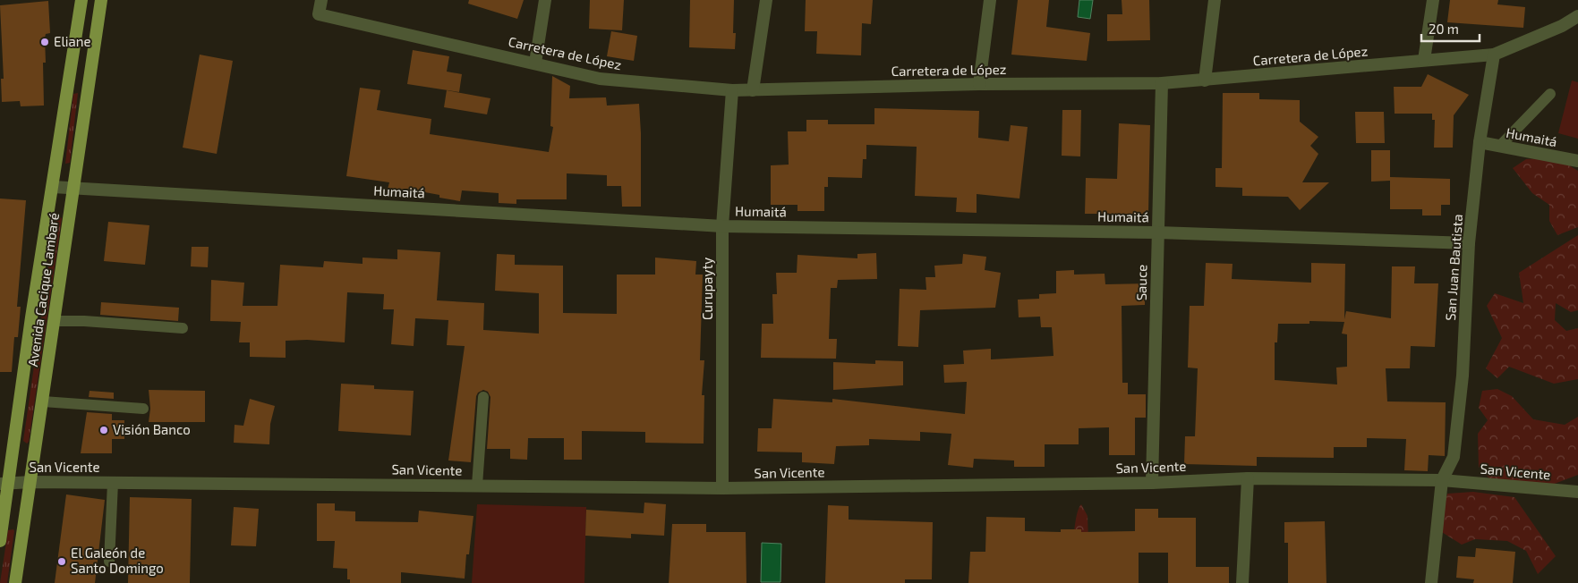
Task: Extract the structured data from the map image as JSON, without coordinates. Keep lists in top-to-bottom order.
{
  "streets": {
    "main road": ["Avenida Cacique Lambaré"],
    "street": [
      "Carretera de López",
      "Humaitá",
      "San Juan Bautista",
      "Sauce",
      "Curupayty",
      "San Vicente"
    ]
  },
  "crossings": [
    ["Carretera de López", "San Juan Bautista"],
    ["Carretera de López", "Sauce"],
    ["Carretera de López", "Curupayty"],
    ["Humaitá", "San Juan Bautista"],
    ["Humaitá", "Sauce"],
    ["Humaitá", "Curupayty"],
    ["Humaitá", "Avenida Cacique Lambaré"],
    ["San Juan Bautista", "San Vicente"],
    ["Sauce", "San Vicente"],
    ["Curupayty", "San Vicente"],
    ["Avenida Cacique Lambaré", "San Vicente"]
  ],
  "places": ["Eliane", "Visión Banco", "El Galeón de Santo Domingo"],
  "scale_bar": "20 m"
}
